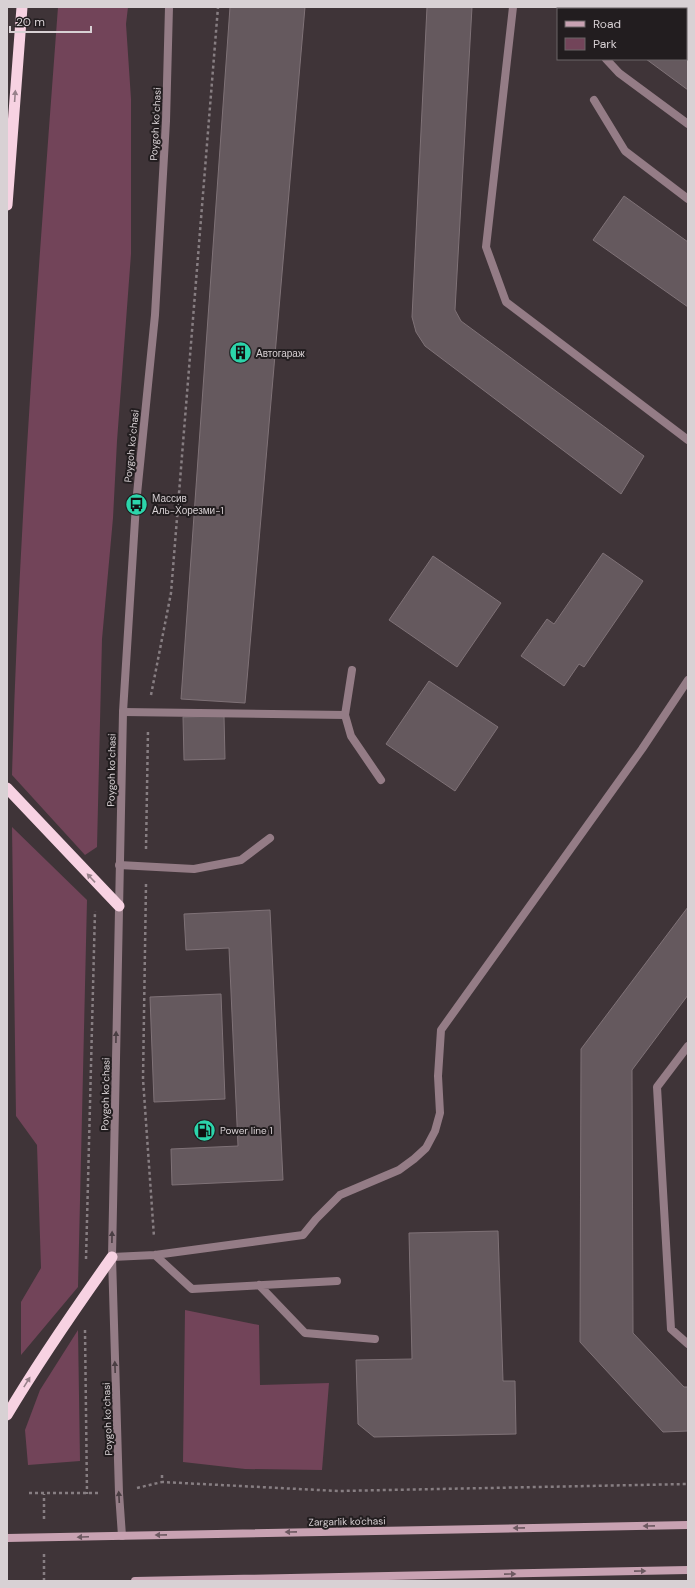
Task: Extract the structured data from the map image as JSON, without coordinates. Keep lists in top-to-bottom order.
{
  "streets": {
    "main road": ["Zargarlik ko'chasi"],
    "street": ["Poygoh koʻchasi"]
  },
  "crossings": [
    ["Poygoh koʻchasi", "Zargarlik ko'chasi"]
  ],
  "one_way": ["Poygoh koʻchasi"],
  "places": {
    "building": ["Автогараж"],
    "bus stop": ["Массив Аль-Хорезми-1"],
    "fuel station": ["Power line 1"]
  },
  "legend": ["Road", "Park"],
  "scale_bar": "20 m"
}
